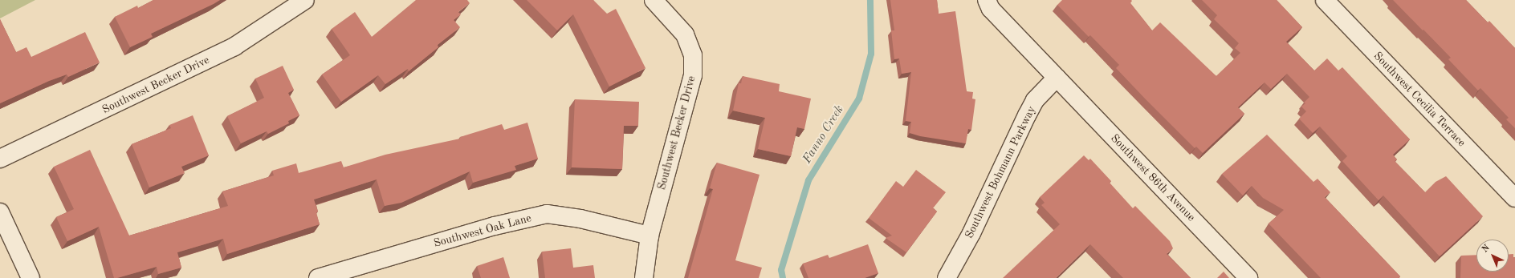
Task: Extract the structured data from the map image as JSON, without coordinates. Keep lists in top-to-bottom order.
{
  "streets": {
    "street": [
      "Southwest Becker Drive",
      "Southwest Cecilia Terrace",
      "Southwest Bohmann Parkway",
      "Southwest 86th Avenue",
      "Southwest Oak Lane"
    ]
  },
  "crossings": [
    ["Southwest Becker Drive", "Southwest Oak Lane"],
    ["Southwest Bohmann Parkway", "Southwest 86th Avenue"]
  ],
  "water": ["Fanno Creek"],
  "north": "top left"
}
